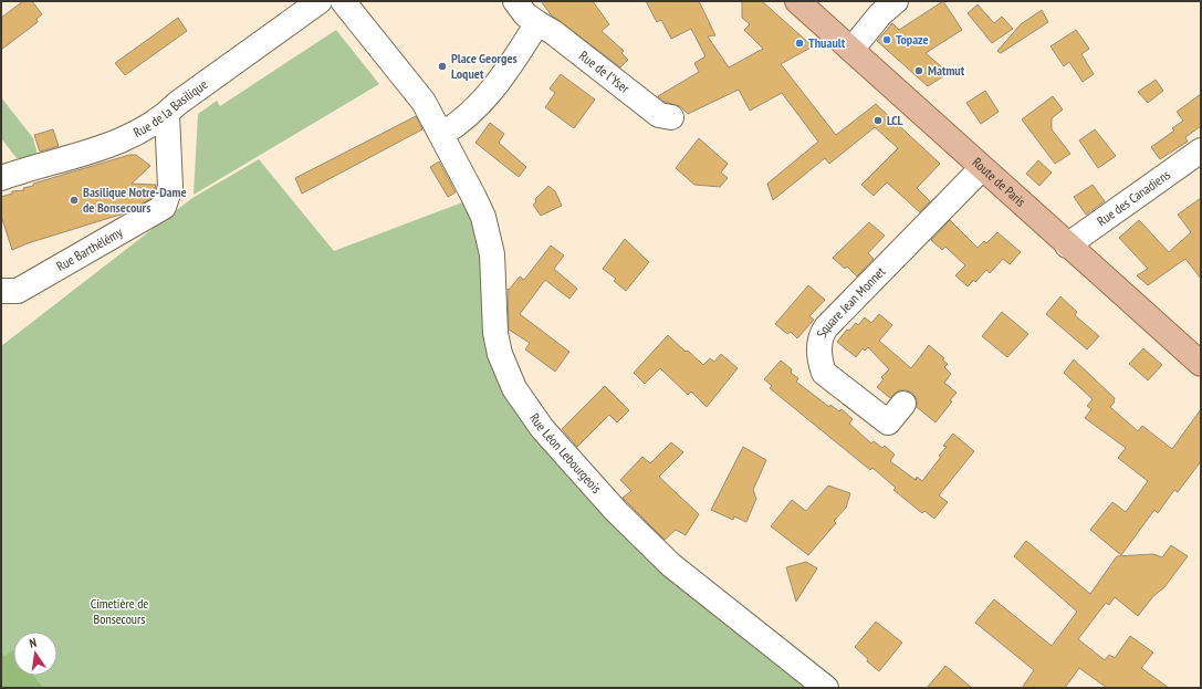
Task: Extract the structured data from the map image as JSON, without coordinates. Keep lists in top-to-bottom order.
{
  "streets": {
    "main road": ["Route de Paris"],
    "street": [
      "Rue de l'Yser",
      "Rue de la Basilique",
      "Rue des Canadiens",
      "Rue Barthélémy",
      "Square Jean Monnet",
      "Rue Léon Lebourgeois"
    ]
  },
  "crossings": [
    ["Rue de la Basilique", "Rue Barthélémy"],
    ["Route de Paris", "Rue des Canadiens"],
    ["Route de Paris", "Square Jean Monnet"]
  ],
  "parks": ["Cimetière de Bonsecours"],
  "places": [
    "Topaze",
    "Thuault",
    "Place Georges Loquet",
    "Matmut",
    "LCL",
    "Basilique Notre-Dame de Bonsecours"
  ],
  "north": "top"
}
